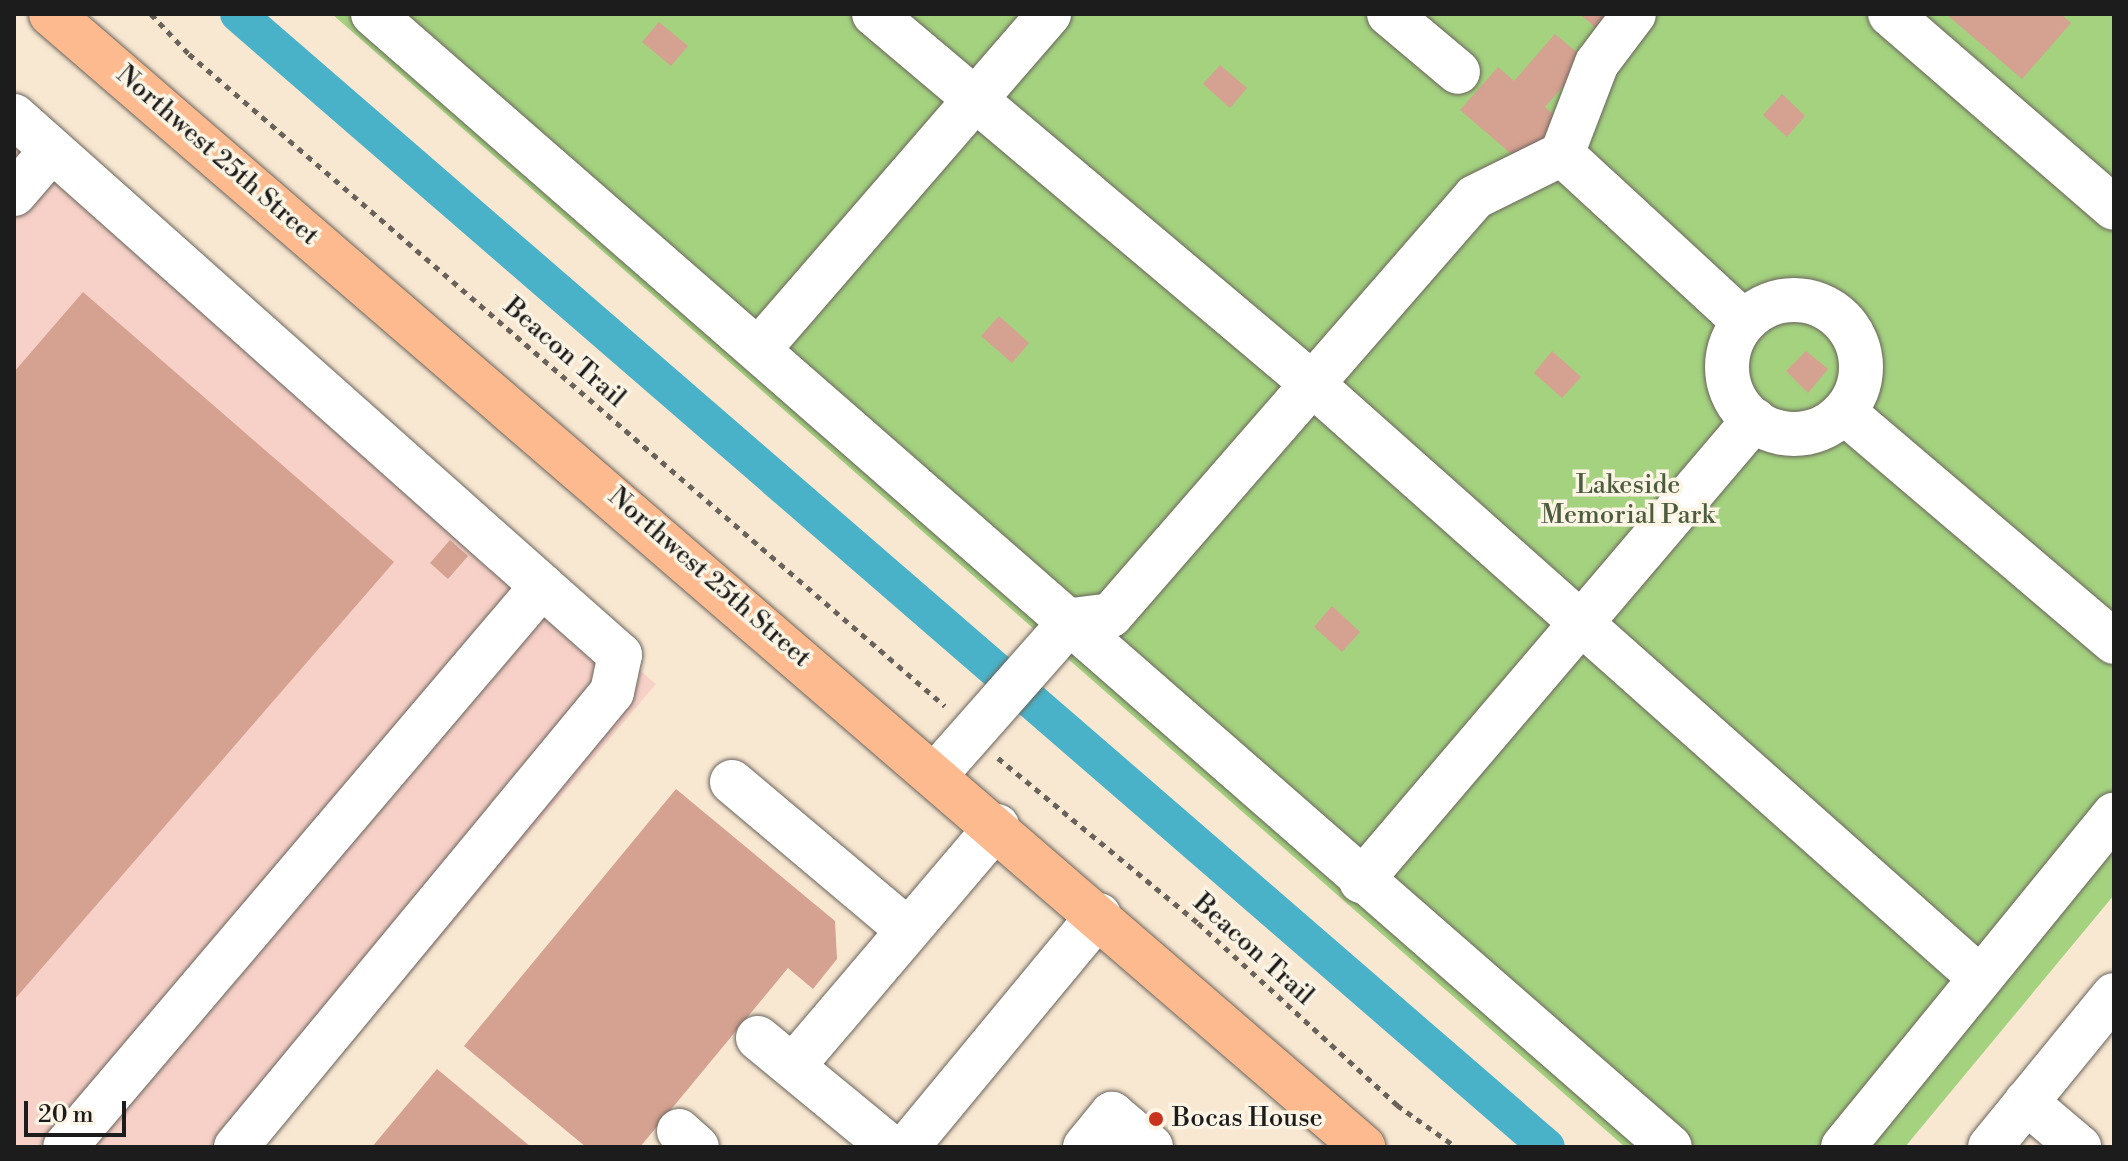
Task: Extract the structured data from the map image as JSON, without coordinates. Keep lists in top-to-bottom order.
{
  "streets": {
    "main road": ["Northwest 25th Street"],
    "path": ["Beacon Trail"]
  },
  "parks": ["Lakeside Memorial Park"],
  "places": ["Bocas House"],
  "scale_bar": "20 m"
}
